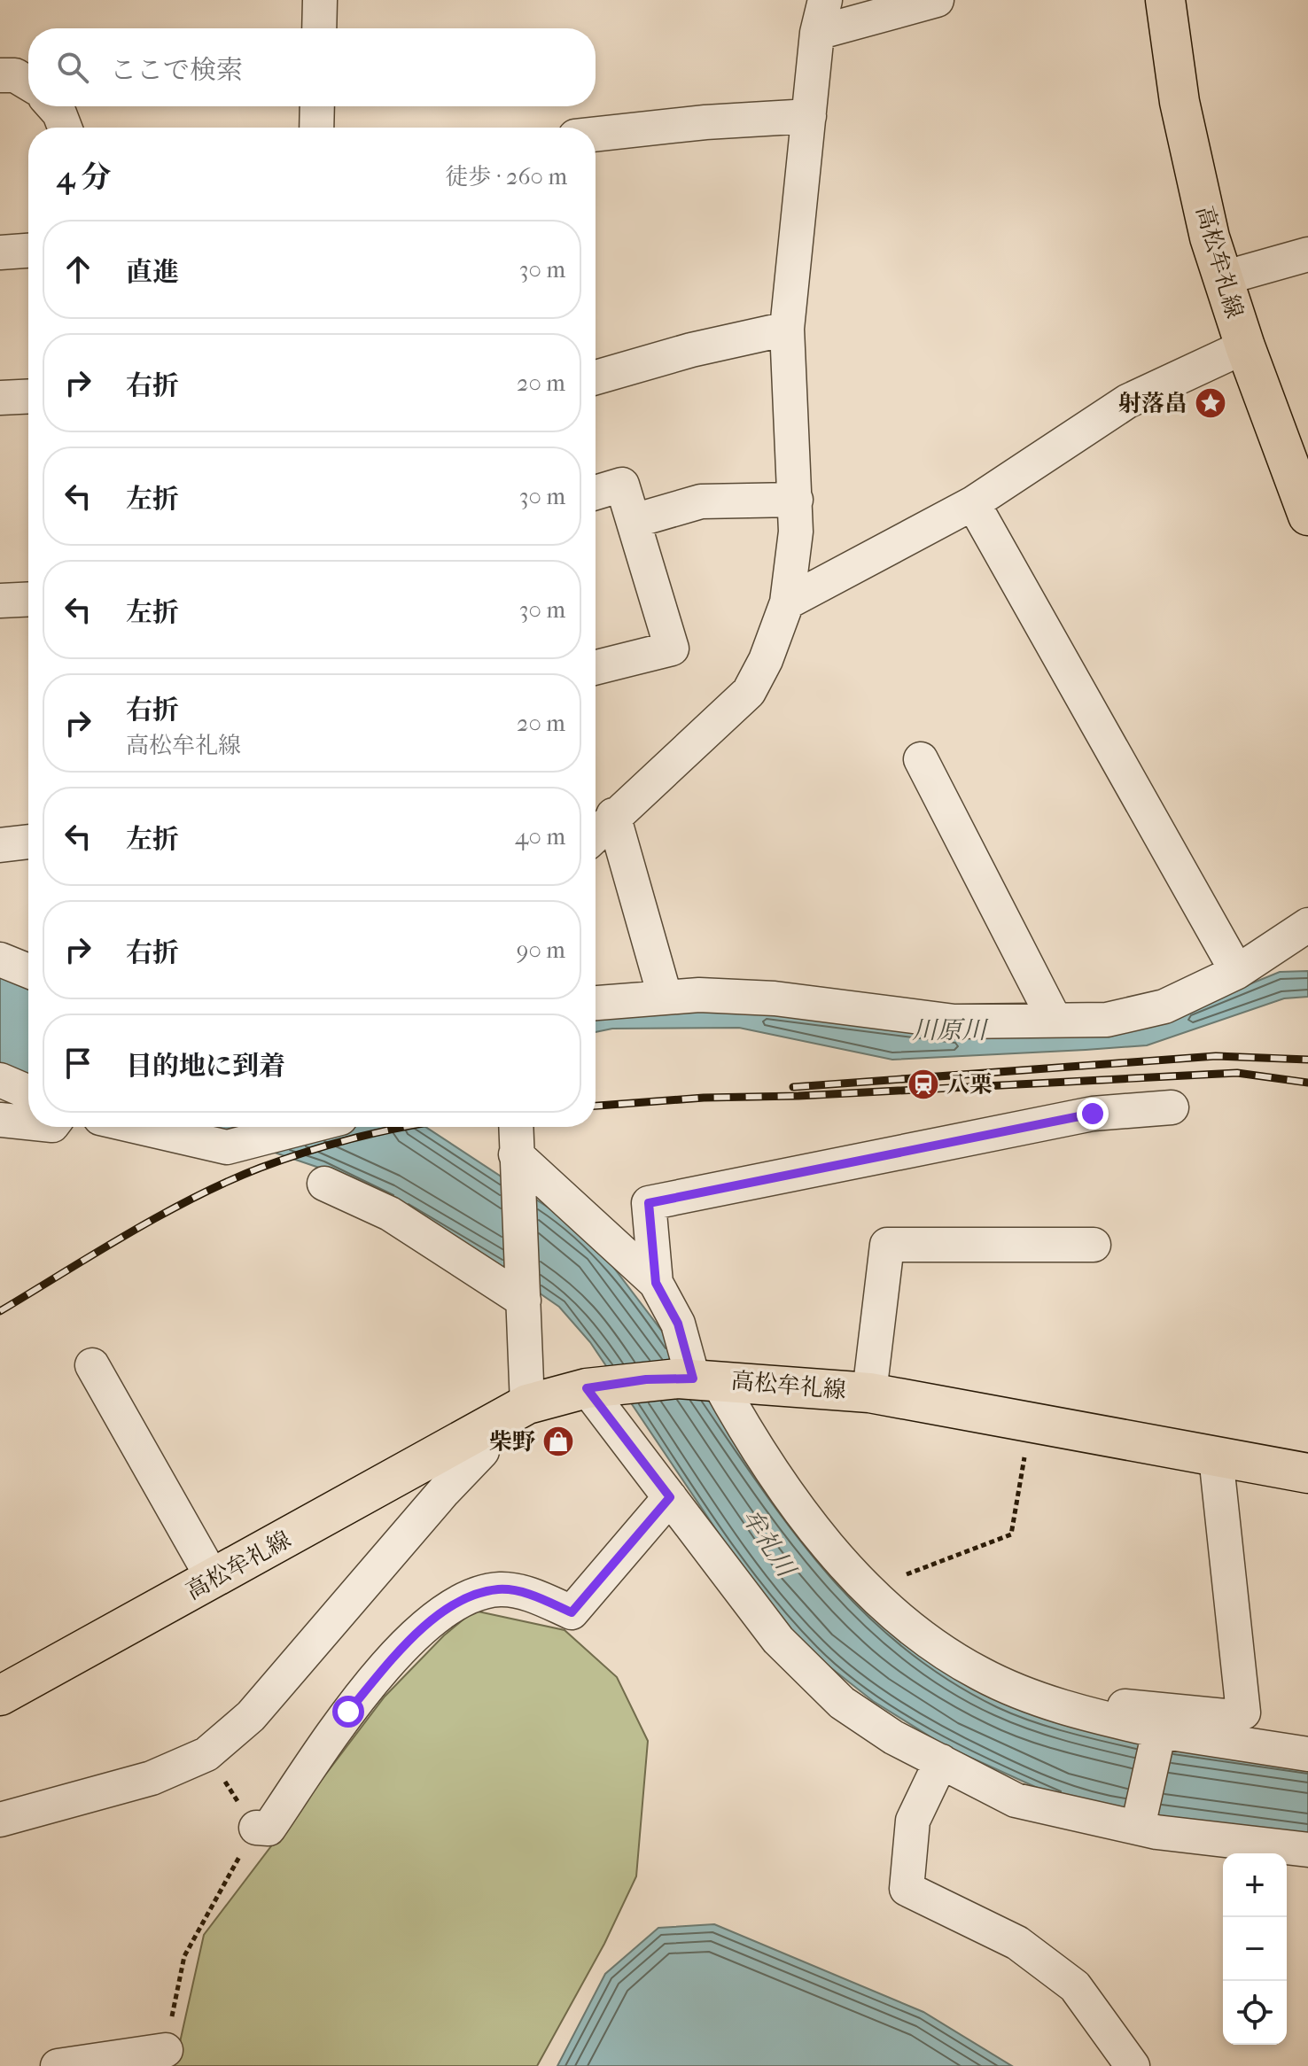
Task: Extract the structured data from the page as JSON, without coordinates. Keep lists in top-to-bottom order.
{
  "streets": {
    "main road": ["高松牟礼線"]
  },
  "water": ["川原川", "牟礼川"],
  "places": {
    "place": ["射落畠"],
    "station": ["八栗"],
    "shop": ["柴野"]
  },
  "page": {
    "search": "ここで検索",
    "heading": ["4 分", "徒歩 · 260 m"],
    "list": [
      ["直進", "30 m"],
      ["右折", "20 m"],
      ["左折", "30 m"],
      ["左折", "30 m"],
      ["右折", "高松牟礼線", "20 m"],
      ["左折", "40 m"],
      ["右折", "90 m"],
      "目的地に到着"
    ],
    "map_buttons": ["+", "−"]
  }
}
